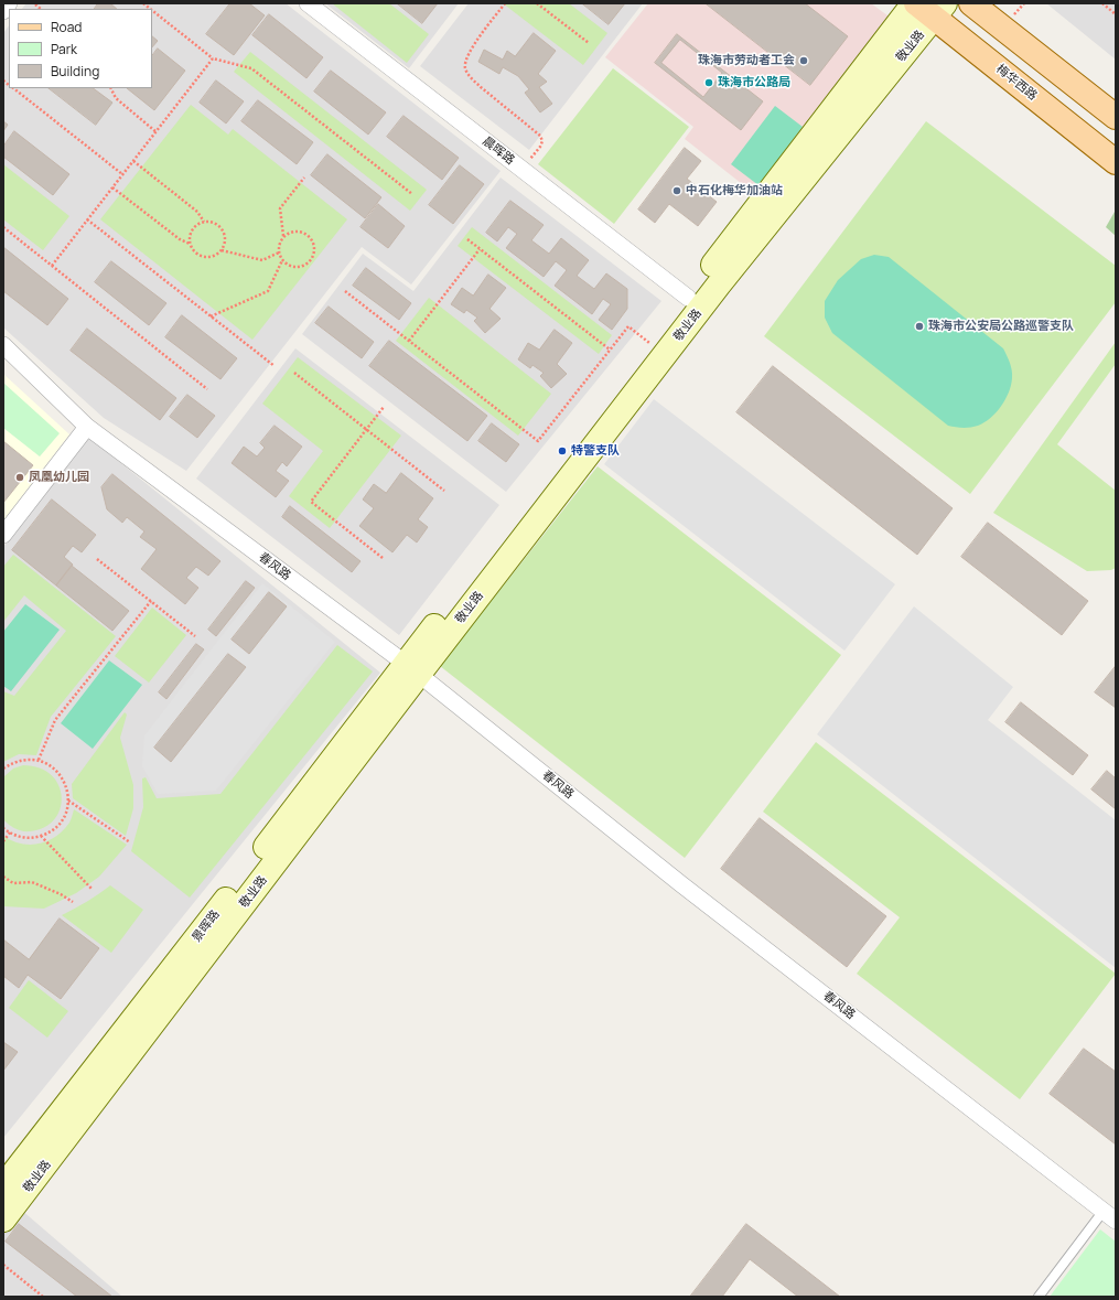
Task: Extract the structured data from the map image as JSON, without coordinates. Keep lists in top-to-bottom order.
{
  "streets": {
    "main road": ["敬业路", "梅华西路", "景晖路"],
    "street": ["晨晖路", "春风路"]
  },
  "crossings": [
    ["敬业路", "梅华西路"],
    ["敬业路", "晨晖路"],
    ["敬业路", "春风路"],
    ["敬业路", "景晖路"],
    ["春风路", "景晖路"]
  ],
  "places": [
    "珠海市劳动者工会",
    "珠海市公路局",
    "中石化梅华加油站",
    "珠海市公安局公路巡警支队",
    "特警支队",
    "凤凰幼儿园"
  ],
  "legend": ["Road", "Park", "Building"]
}
